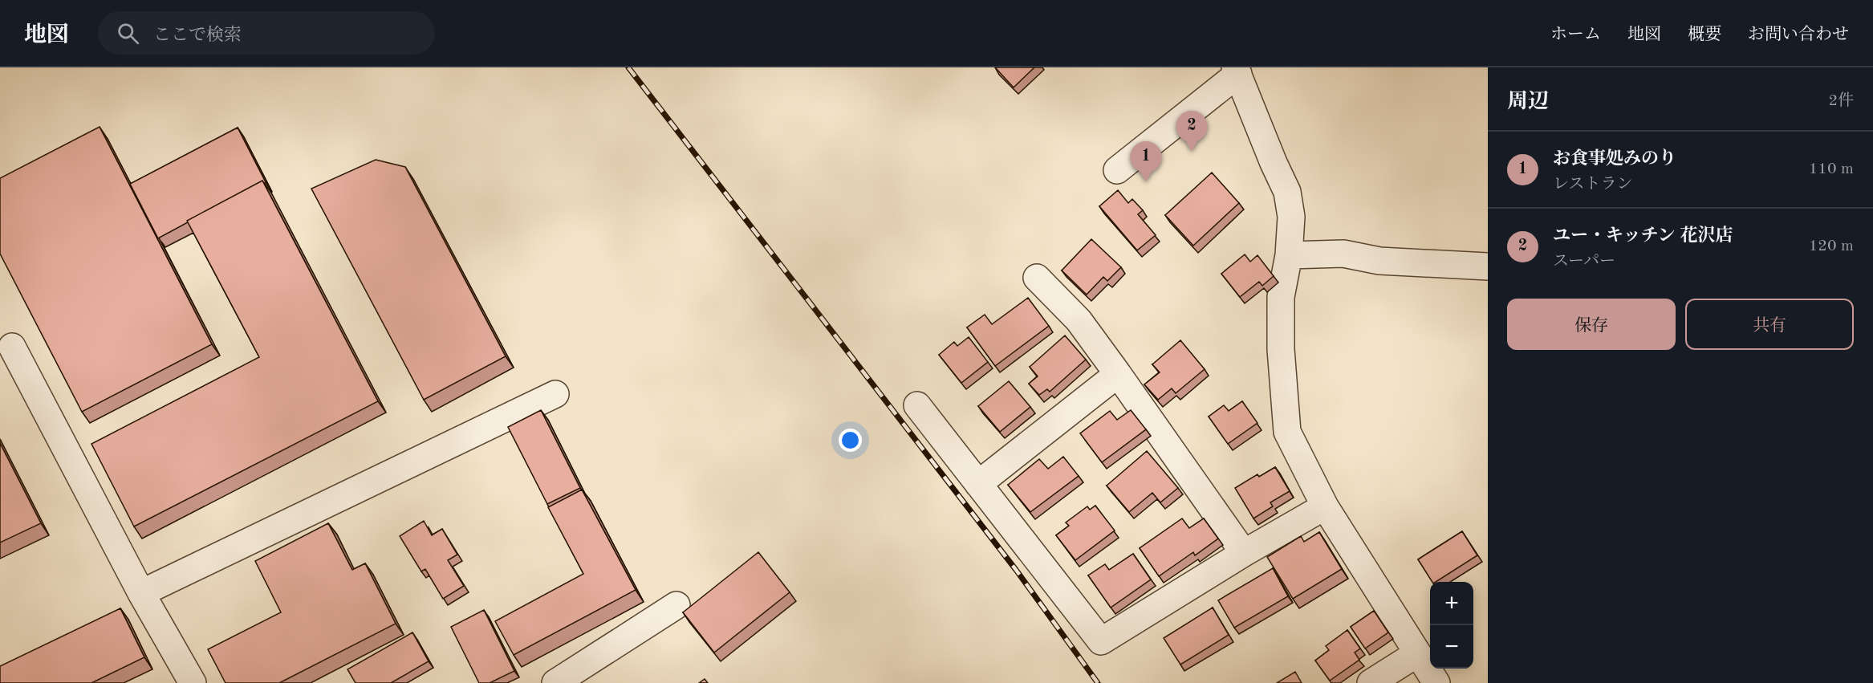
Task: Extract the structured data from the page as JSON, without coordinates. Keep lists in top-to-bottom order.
{
  "page": {
    "header": "地図",
    "search": "ここで検索",
    "nav": [
      "ホーム",
      "地図",
      "概要",
      "お問い合わせ"
    ],
    "heading": ["周辺", "2件"],
    "pins": ["2", "1"],
    "list": [
      {
        "mark": "1",
        "name": "お食事処みのり",
        "note": "レストラン",
        "value": "110 m"
      },
      {
        "mark": "2",
        "name": "ユー・キッチン 花沢店",
        "note": "スーパー",
        "value": "120 m"
      }
    ],
    "buttons": ["保存", "共有"],
    "map_buttons": ["+", "−"]
  }
}
